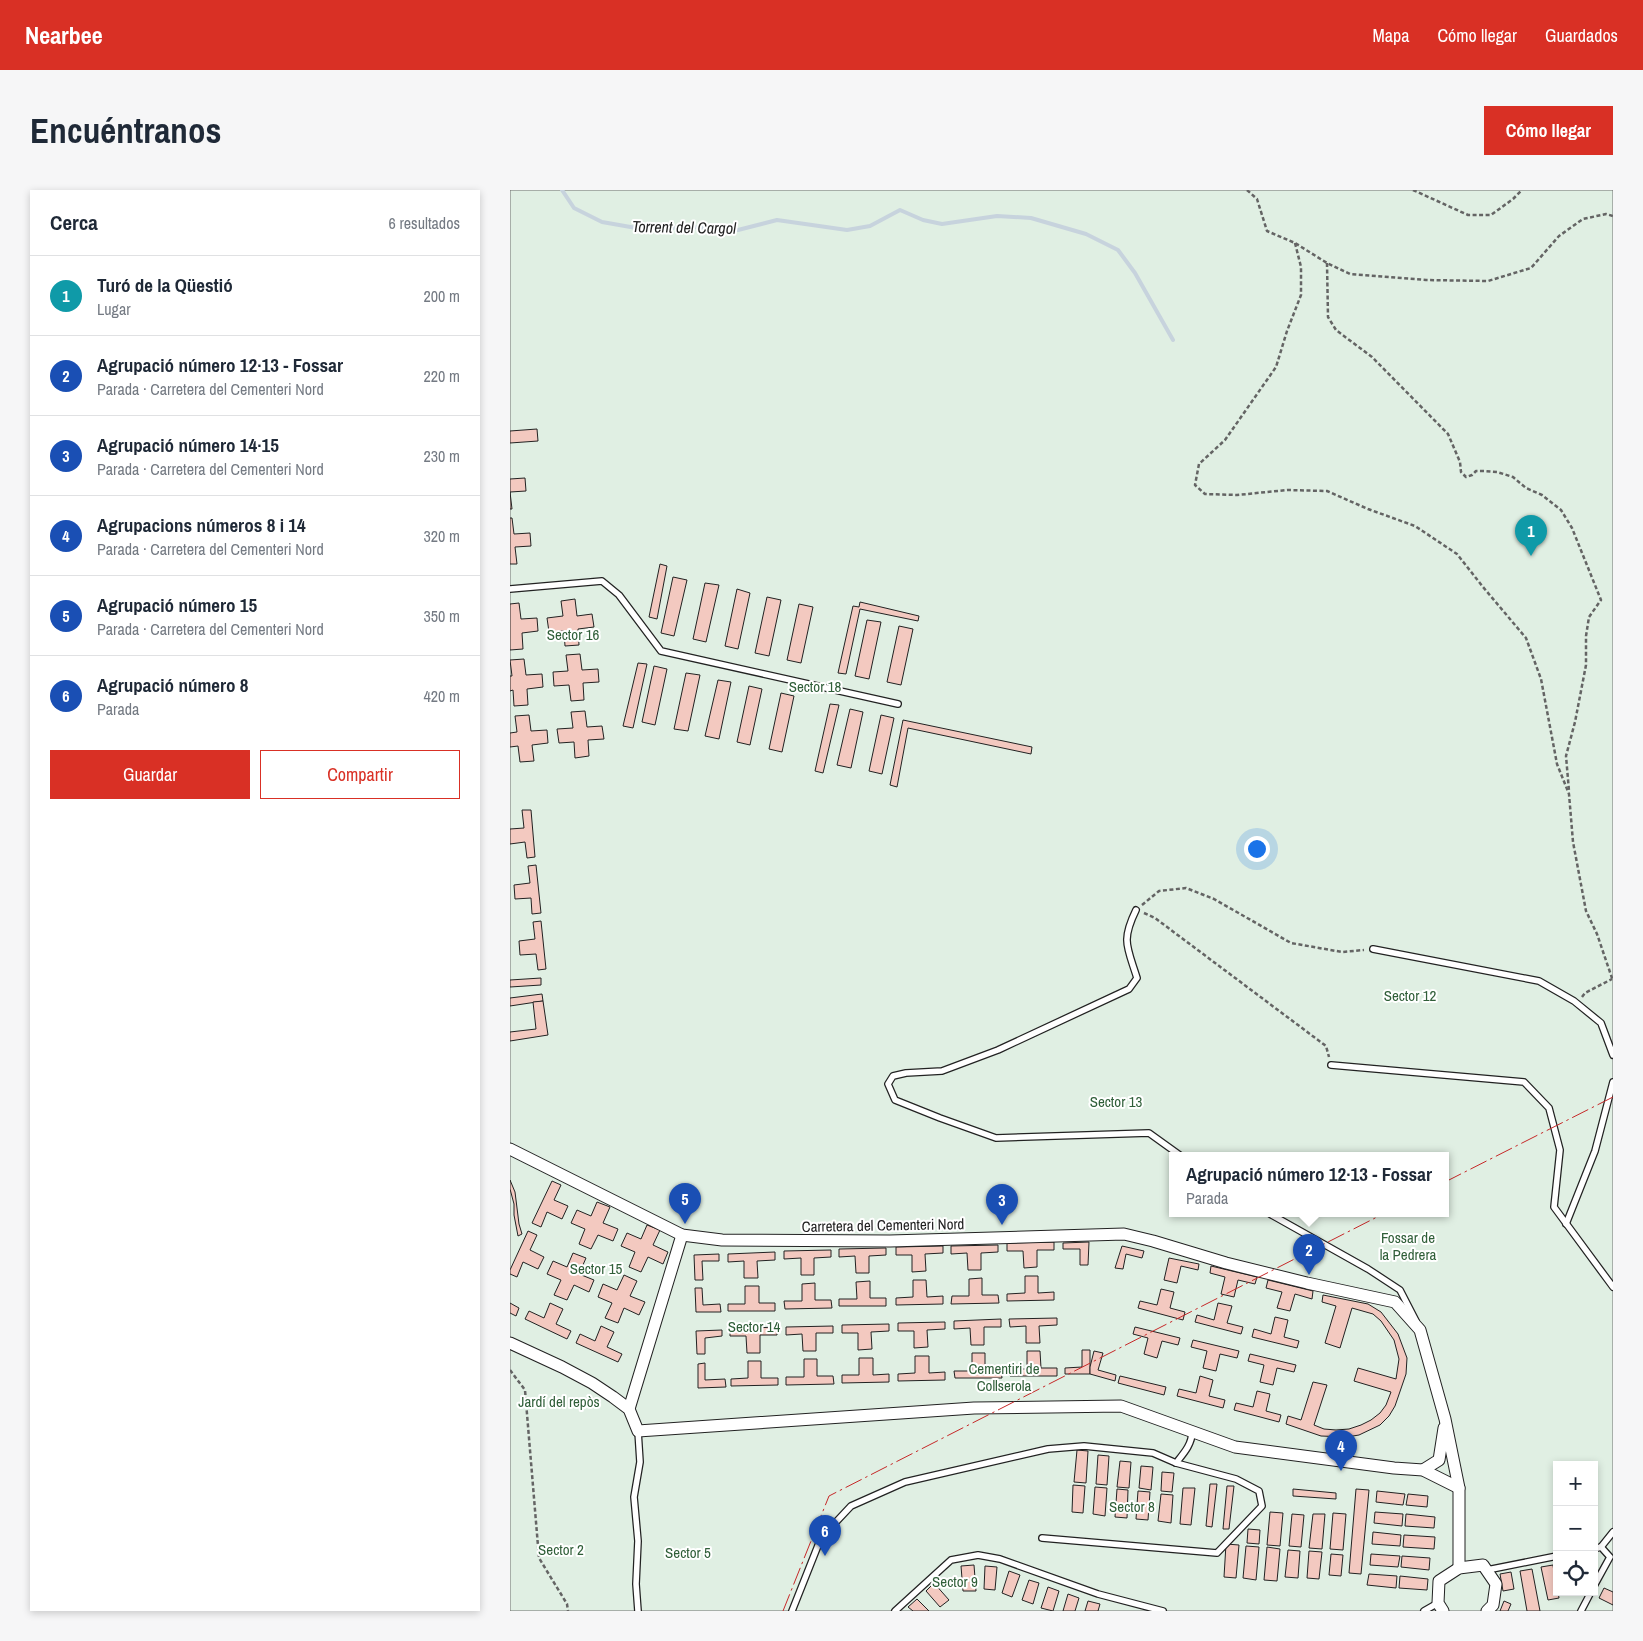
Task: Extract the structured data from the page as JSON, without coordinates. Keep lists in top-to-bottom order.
{
  "streets": {
    "street": ["Carretera del Cementeri Nord"]
  },
  "water": ["Torrent del Cargol"],
  "parks": [
    "Sector 16",
    "Sector 18",
    "Sector 12",
    "Sector 13",
    "Fossar de la Pedrera",
    "Sector 15",
    "Sector 14",
    "Cementiri de Collserola",
    "Jardí del repòs",
    "Sector 8",
    "Sector 2",
    "Sector 5",
    "Sector 9"
  ],
  "page": {
    "header": "Nearbee",
    "nav": ["Mapa", "Cómo llegar", "Guardados"],
    "buttons": [
      "Cómo llegar",
      ["Guardar", "Compartir"]
    ],
    "title": "Encuéntranos",
    "heading": ["Cerca", "6 resultados"],
    "list": [
      {
        "mark": "1",
        "name": "Turó de la Qüestió",
        "note": "Lugar",
        "value": "200 m"
      },
      {
        "mark": "2",
        "name": "Agrupació número 12·13 - Fossar",
        "note": "Parada · Carretera del Cementeri Nord",
        "value": "220 m"
      },
      {
        "mark": "3",
        "name": "Agrupació número 14·15",
        "note": "Parada · Carretera del Cementeri Nord",
        "value": "230 m"
      },
      {
        "mark": "4",
        "name": "Agrupacions números 8 i 14",
        "note": "Parada · Carretera del Cementeri Nord",
        "value": "320 m"
      },
      {
        "mark": "5",
        "name": "Agrupació número 15",
        "note": "Parada · Carretera del Cementeri Nord",
        "value": "350 m"
      },
      {
        "mark": "6",
        "name": "Agrupació número 8",
        "note": "Parada",
        "value": "420 m"
      }
    ],
    "pins": [
      "1",
      "5",
      "3",
      "2",
      "4",
      "6"
    ],
    "popup": ["Agrupació número 12·13 - Fossar", "Parada"],
    "map_buttons": ["+", "−"]
  }
}
